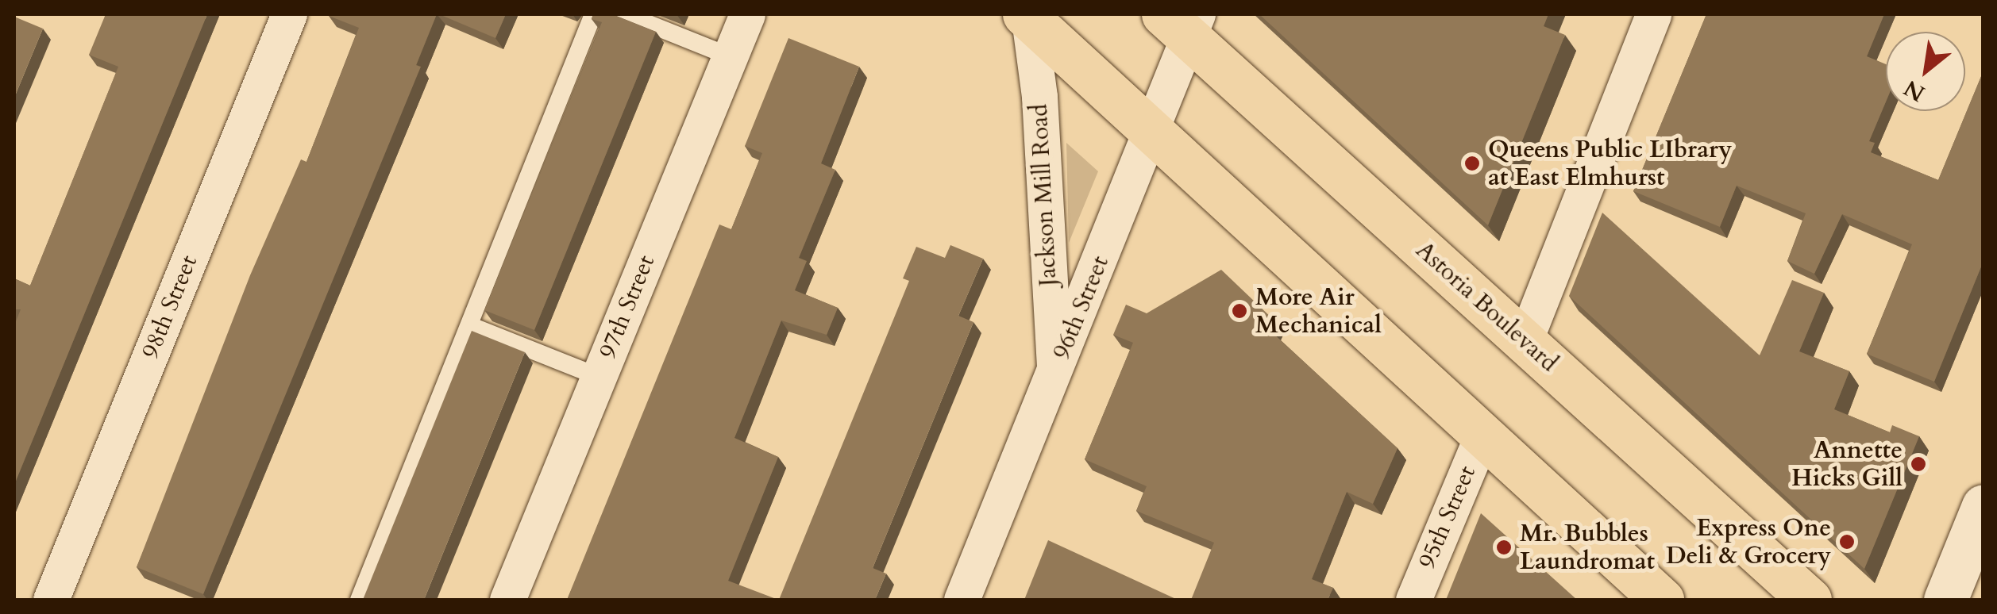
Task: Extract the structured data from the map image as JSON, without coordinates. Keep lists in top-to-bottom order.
{
  "streets": {
    "main road": ["Astoria Boulevard"],
    "street": [
      "Jackson Mill Road",
      "98th Street",
      "97th Street",
      "96th Street",
      "95th Street"
    ]
  },
  "crossings": [
    ["Jackson Mill Road", "96th Street"],
    ["Astoria Boulevard", "96th Street"]
  ],
  "places": [
    "Queens Public LIbrary at East Elmhurst",
    "More Air Mechanical",
    "Annette Hicks Gill",
    "Express One Deli & Grocery",
    "Mr. Bubbles Laundromat"
  ],
  "north": "bottom left"
}
